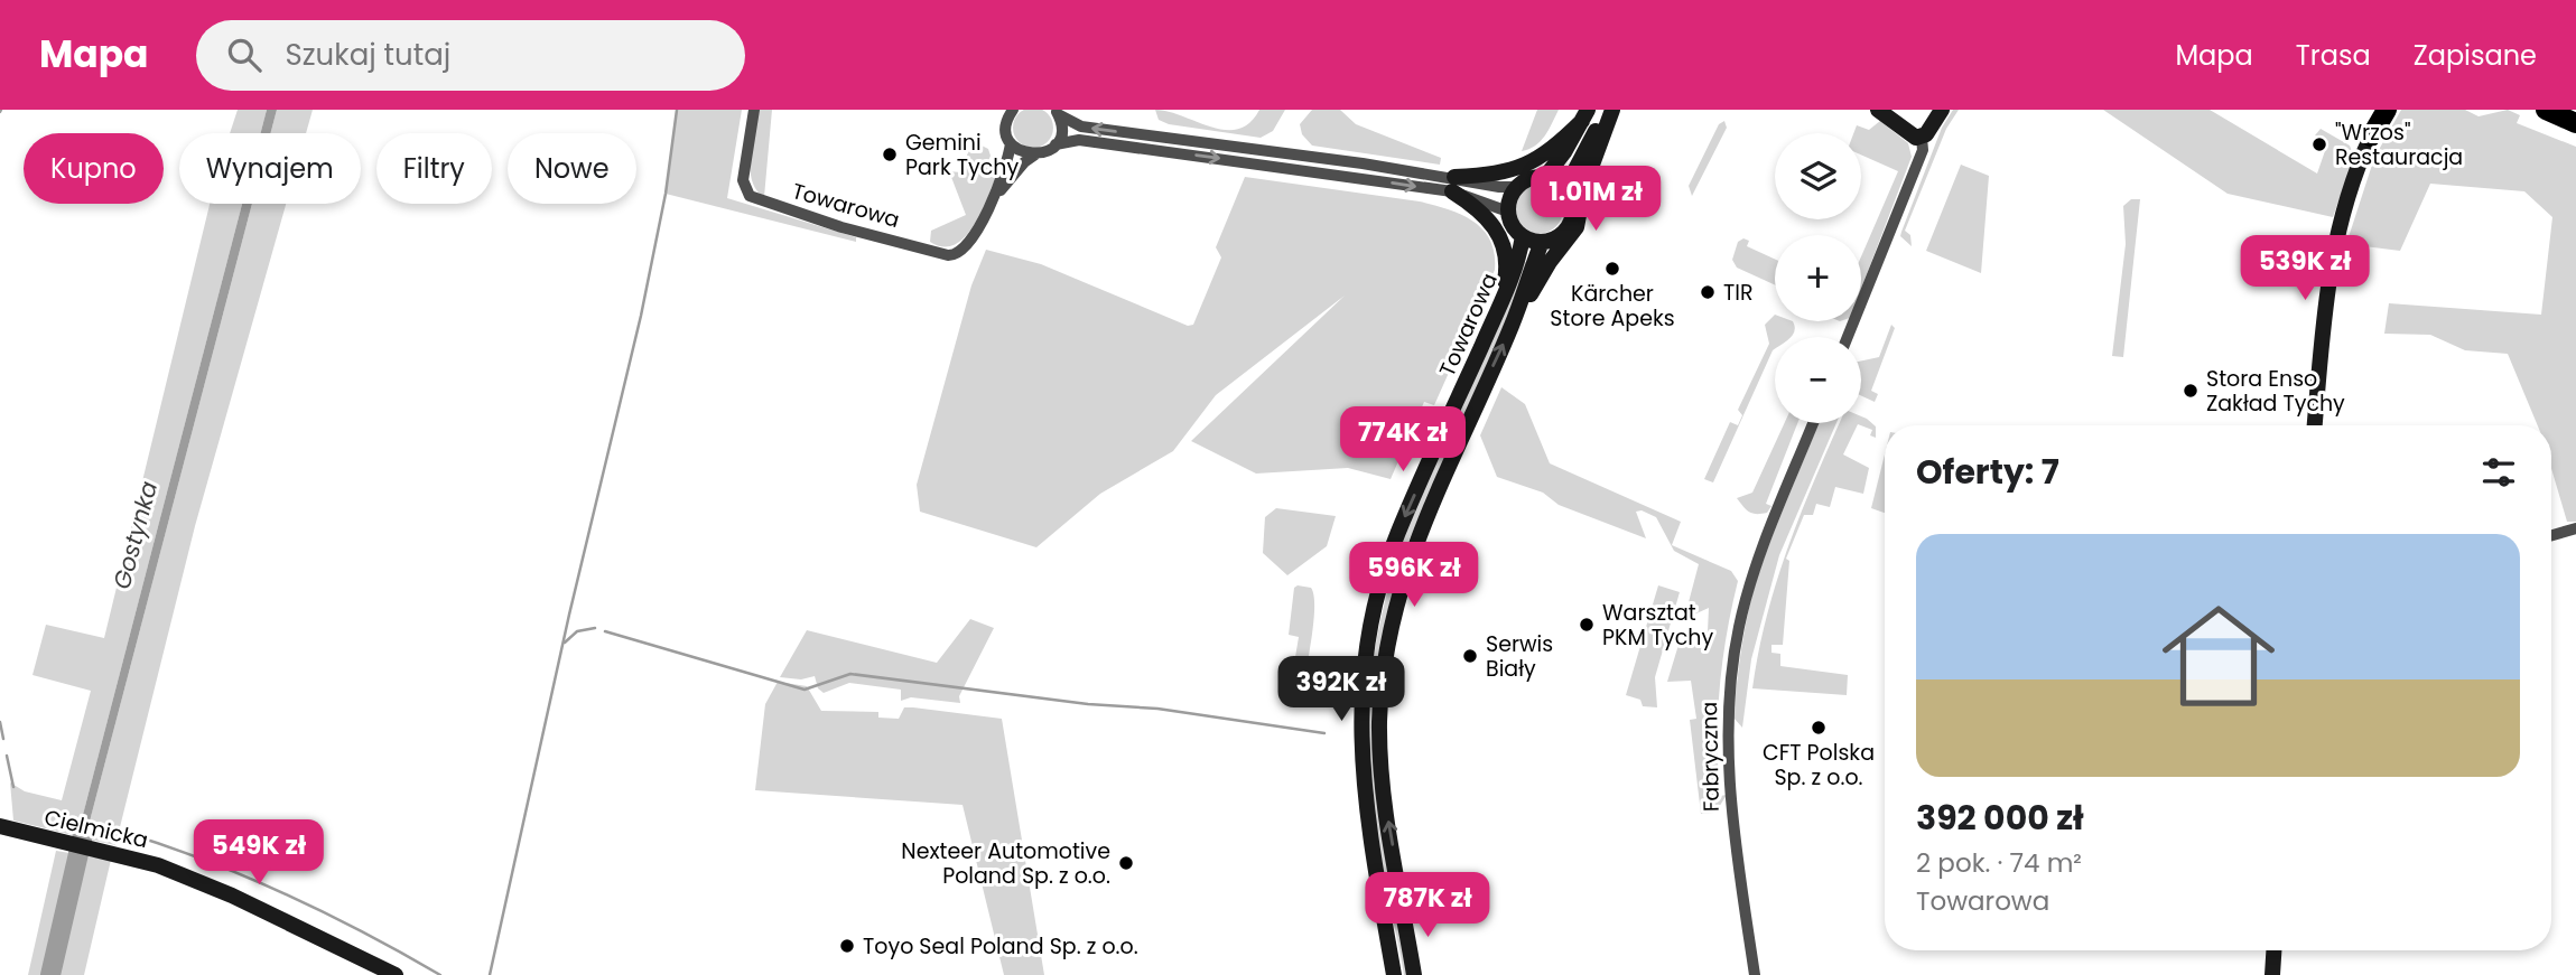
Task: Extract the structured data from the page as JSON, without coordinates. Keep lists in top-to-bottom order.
{
  "streets": {
    "street": ["Towarowa", "Fabryczna", "Cielmicka"]
  },
  "water": ["Gostynka"],
  "places": [
    "\"Wrzos\" Restauracja",
    "Gemini Park Tychy",
    "Kärcher Store Apeks",
    "TIR",
    "Stora Enso Zakład Tychy",
    "Warsztat PKM Tychy",
    "Serwis Biały",
    "CFT Polska Sp. z o.o.",
    "Nexteer Automotive Poland Sp. z o.o.",
    "Toyo Seal Poland Sp. z o.o."
  ],
  "page": {
    "header": "Mapa",
    "search": "Szukaj tutaj",
    "nav": ["Mapa", "Trasa", "Zapisane"],
    "map_buttons": ["+", "−"],
    "chip": [
      "Kupno",
      "Wynajem",
      "Filtry",
      "Nowe"
    ],
    "price": [
      "1.01M zł",
      "539K zł",
      "774K zł",
      "596K zł",
      "392K zł",
      "549K zł",
      "787K zł"
    ],
    "heading": "Oferty: 7",
    "list": [
      {
        "name": "392 000 zł",
        "note": "2 pok. · 74 m² · Towarowa"
      }
    ]
  }
}
